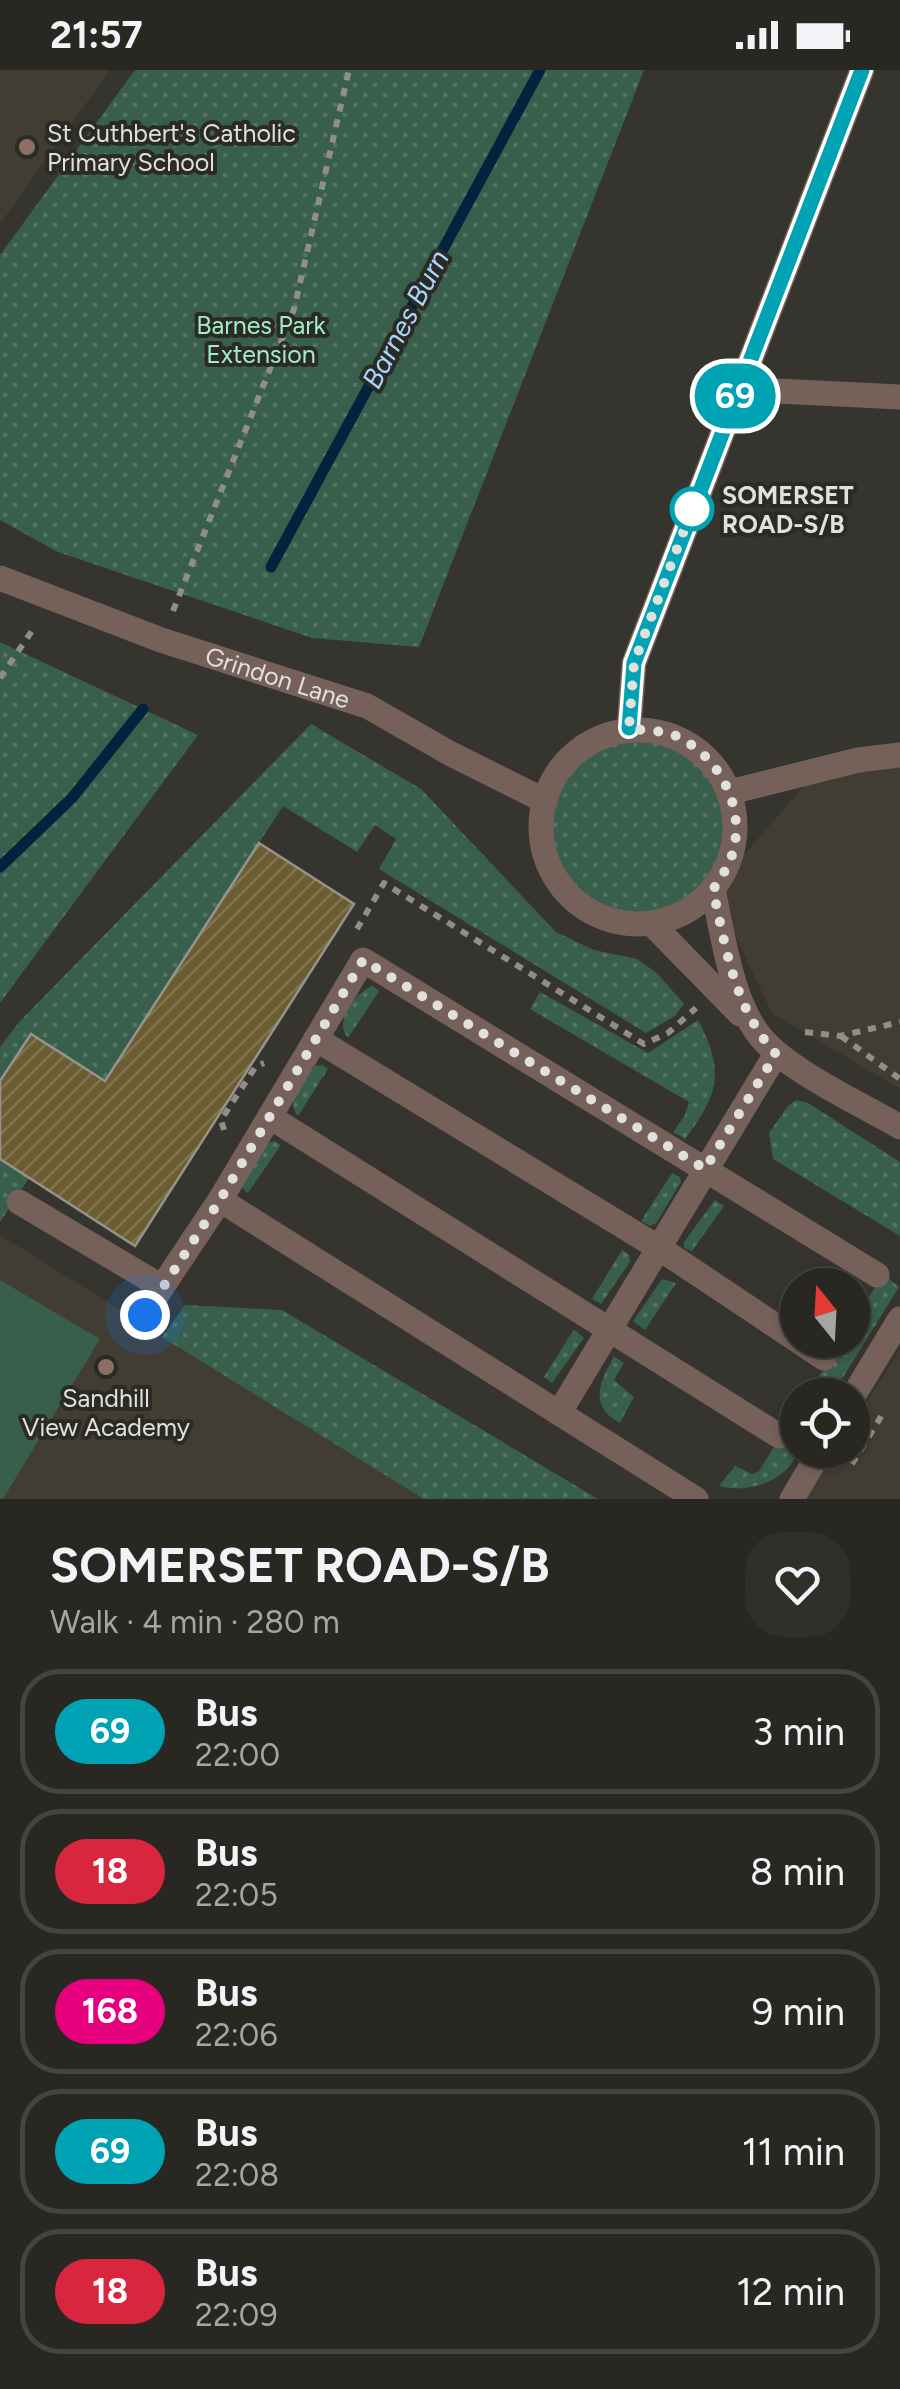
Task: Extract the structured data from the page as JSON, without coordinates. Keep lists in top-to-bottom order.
{
  "streets": {
    "street": ["Grindon Lane"]
  },
  "water": ["Barnes Burn"],
  "parks": ["Barnes Park Extension"],
  "places": ["St Cuthbert's Catholic Primary School", "SOMERSET ROAD-S/B", "Sandhill View Academy"],
  "lines": ["bus line 69"],
  "north": "top",
  "page": {
    "status": "21:57",
    "on_map": "69",
    "heading": ["SOMERSET ROAD-S/B", "Walk · 4 min · 280 m"],
    "list": [
      {
        "mark": "69",
        "name": "Bus",
        "note": "22:00",
        "value": "3 min"
      },
      {
        "mark": "18",
        "name": "Bus",
        "note": "22:05",
        "value": "8 min"
      },
      {
        "mark": "168",
        "name": "Bus",
        "note": "22:06",
        "value": "9 min"
      },
      {
        "mark": "69",
        "name": "Bus",
        "note": "22:08",
        "value": "11 min"
      },
      {
        "mark": "18",
        "name": "Bus",
        "note": "22:09",
        "value": "12 min"
      }
    ]
  }
}
